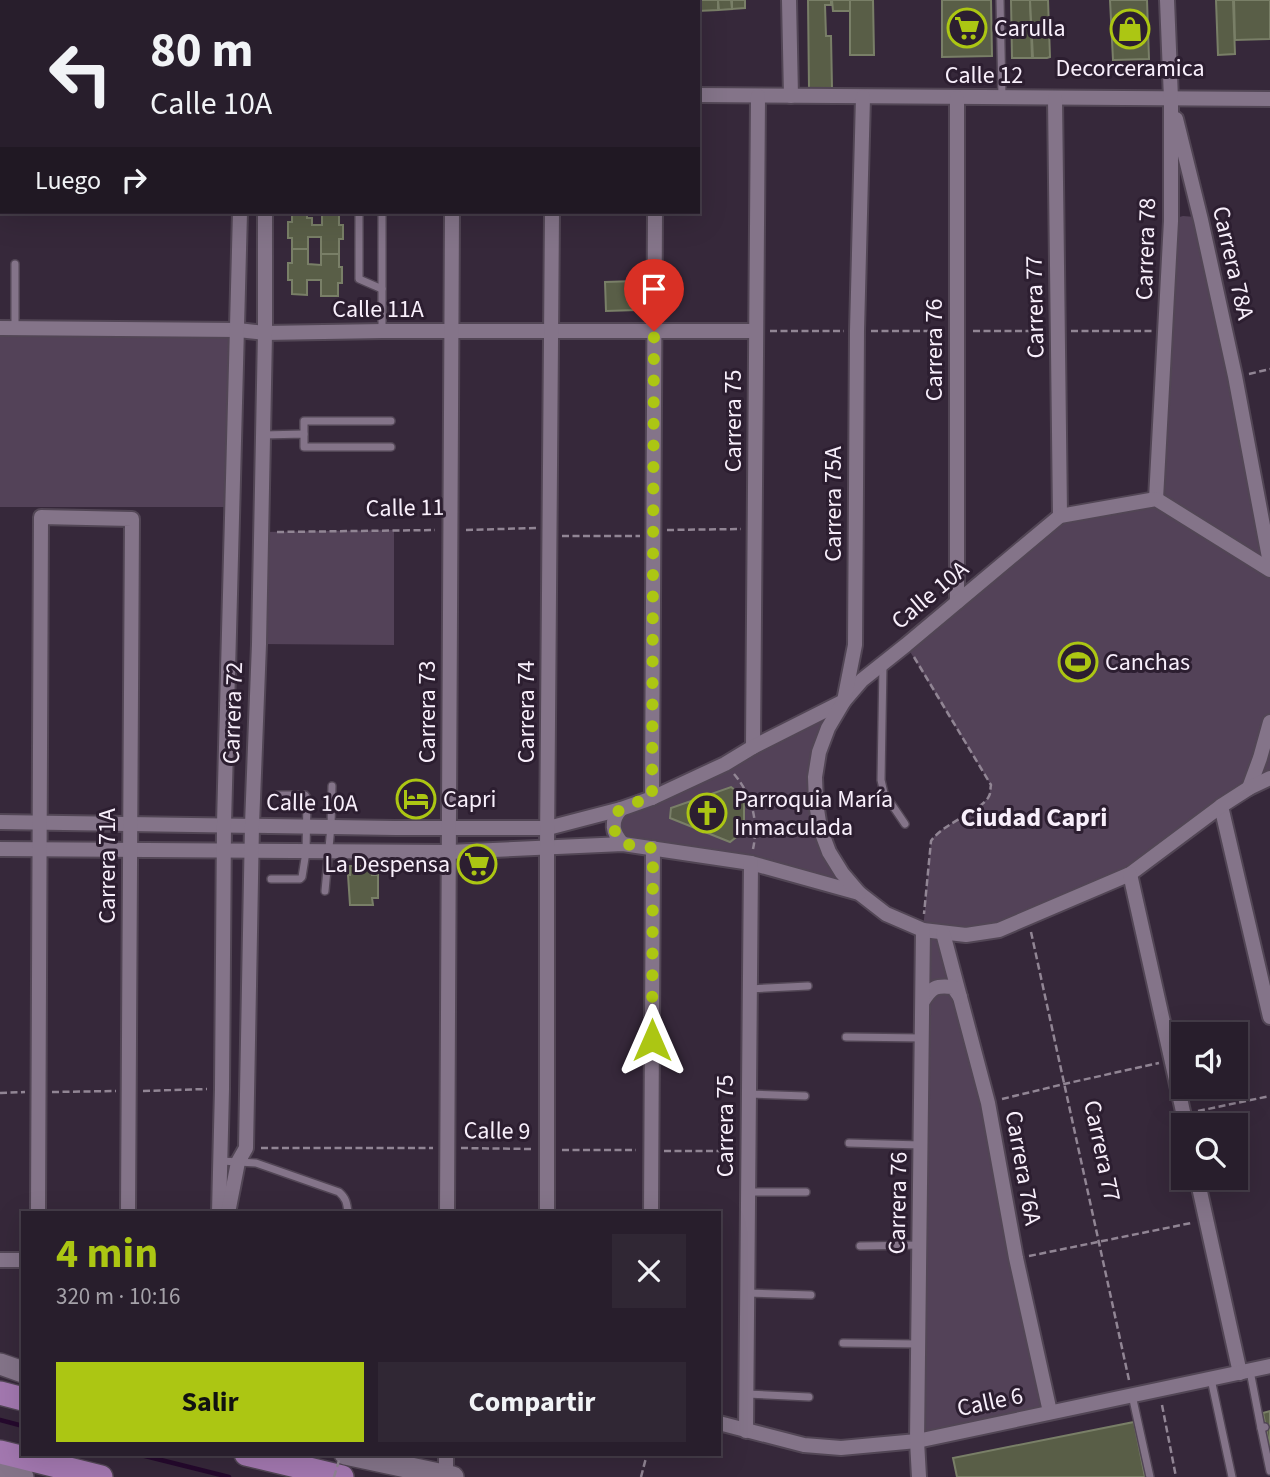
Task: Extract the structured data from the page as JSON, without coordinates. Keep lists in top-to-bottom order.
{
  "streets": {
    "street": [
      "Calle 12",
      "Carrera 78",
      "Carrera 78A",
      "Carrera 77",
      "Calle 11A",
      "Carrera 76",
      "Carrera 75",
      "Carrera 75A",
      "Calle 10A",
      "Carrera 73",
      "Carrera 74",
      "Carrera 72",
      "Carrera 71A",
      "Carrera 76A",
      "Calle 6"
    ],
    "path": ["Calle 11", "Calle 9"]
  },
  "crossings": [
    ["Calle 12", "Carrera 78"],
    ["Calle 12", "Carrera 78A"],
    ["Calle 12", "Carrera 77"],
    ["Calle 12", "Carrera 76"],
    ["Calle 12", "Carrera 75"],
    ["Calle 12", "Carrera 75A"],
    ["Carrera 78", "Carrera 78A"],
    ["Carrera 78", "Calle 10A"],
    ["Carrera 77", "Calle 10A"],
    ["Carrera 77", "Calle 6"],
    ["Calle 11A", "Carrera 75"],
    ["Calle 11A", "Carrera 73"],
    ["Calle 11A", "Carrera 74"],
    ["Calle 11A", "Carrera 72"],
    ["Carrera 76", "Calle 10A"],
    ["Carrera 76", "Calle 6"],
    ["Carrera 75", "Calle 11"],
    ["Carrera 75", "Calle 10A"],
    ["Carrera 75", "Calle 9"],
    ["Carrera 75", "Calle 6"],
    ["Carrera 75A", "Calle 10A"],
    ["Calle 11", "Carrera 73"],
    ["Calle 11", "Carrera 74"],
    ["Calle 11", "Carrera 72"],
    ["Calle 10A", "Carrera 73"],
    ["Calle 10A", "Carrera 74"],
    ["Calle 10A", "Carrera 72"],
    ["Calle 10A", "Carrera 71A"],
    ["Calle 10A", "Carrera 76A"],
    ["Carrera 73", "Calle 9"],
    ["Carrera 74", "Calle 9"],
    ["Carrera 72", "Calle 9"],
    ["Carrera 76A", "Calle 6"]
  ],
  "districts": ["Ciudad Capri"],
  "places": {
    "supermarket": ["Carulla", "La Despensa"],
    "shop": ["Decorceramica"],
    "sports": ["Canchas"],
    "hotel": ["Capri"],
    "church": ["Parroquia María Inmaculada"]
  },
  "page": {
    "turn": ["80 m", "Calle 10A"],
    "then": "Luego",
    "heading": ["4 min", "320 m · 10:16"],
    "buttons": ["Salir", "Compartir"]
  }
}
